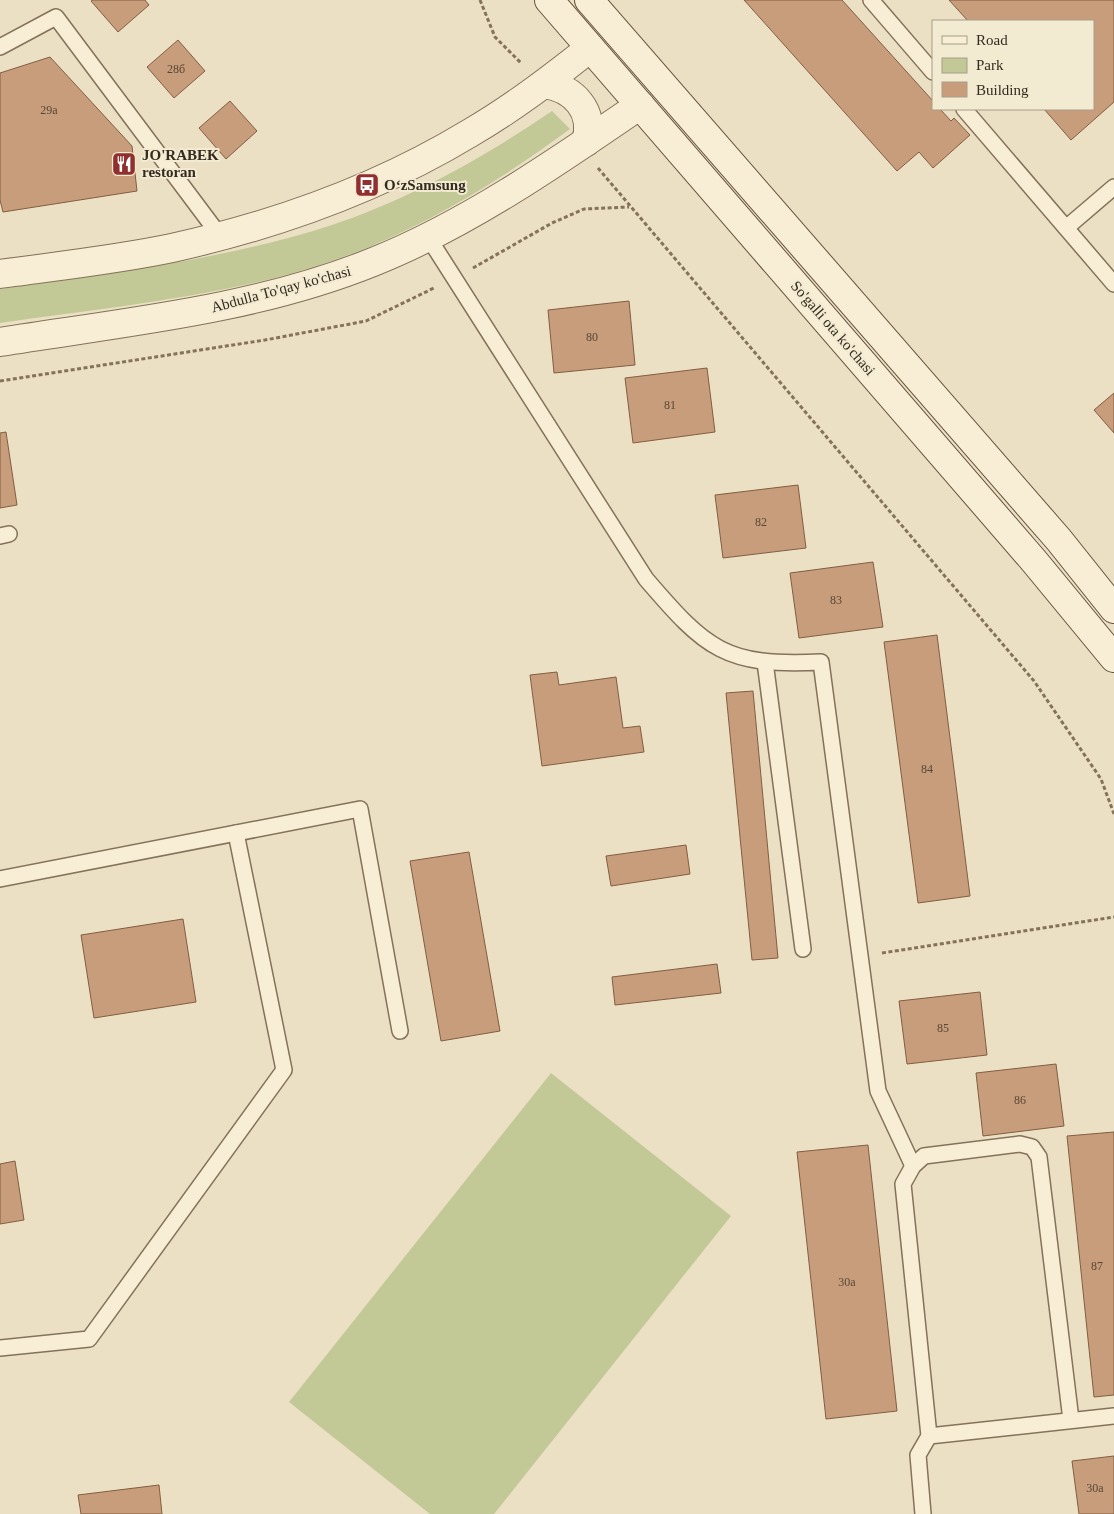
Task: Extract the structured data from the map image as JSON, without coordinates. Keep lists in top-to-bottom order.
{
  "streets": {
    "main road": ["Abdulla To'qay ko'chasi", "So'galli ota ko'chasi"]
  },
  "crossings": [
    ["Abdulla To'qay ko'chasi", "So'galli ota ko'chasi"]
  ],
  "places": {
    "restaurant": ["JO'RABEK restoran"],
    "bus stop": ["OʻzSamsung"]
  },
  "house_numbers": [
    "28б",
    "29a",
    "80",
    "81",
    "82",
    "83",
    "84",
    "85",
    "86",
    "87",
    "30a",
    "30a"
  ],
  "legend": ["Road", "Park", "Building"]
}
